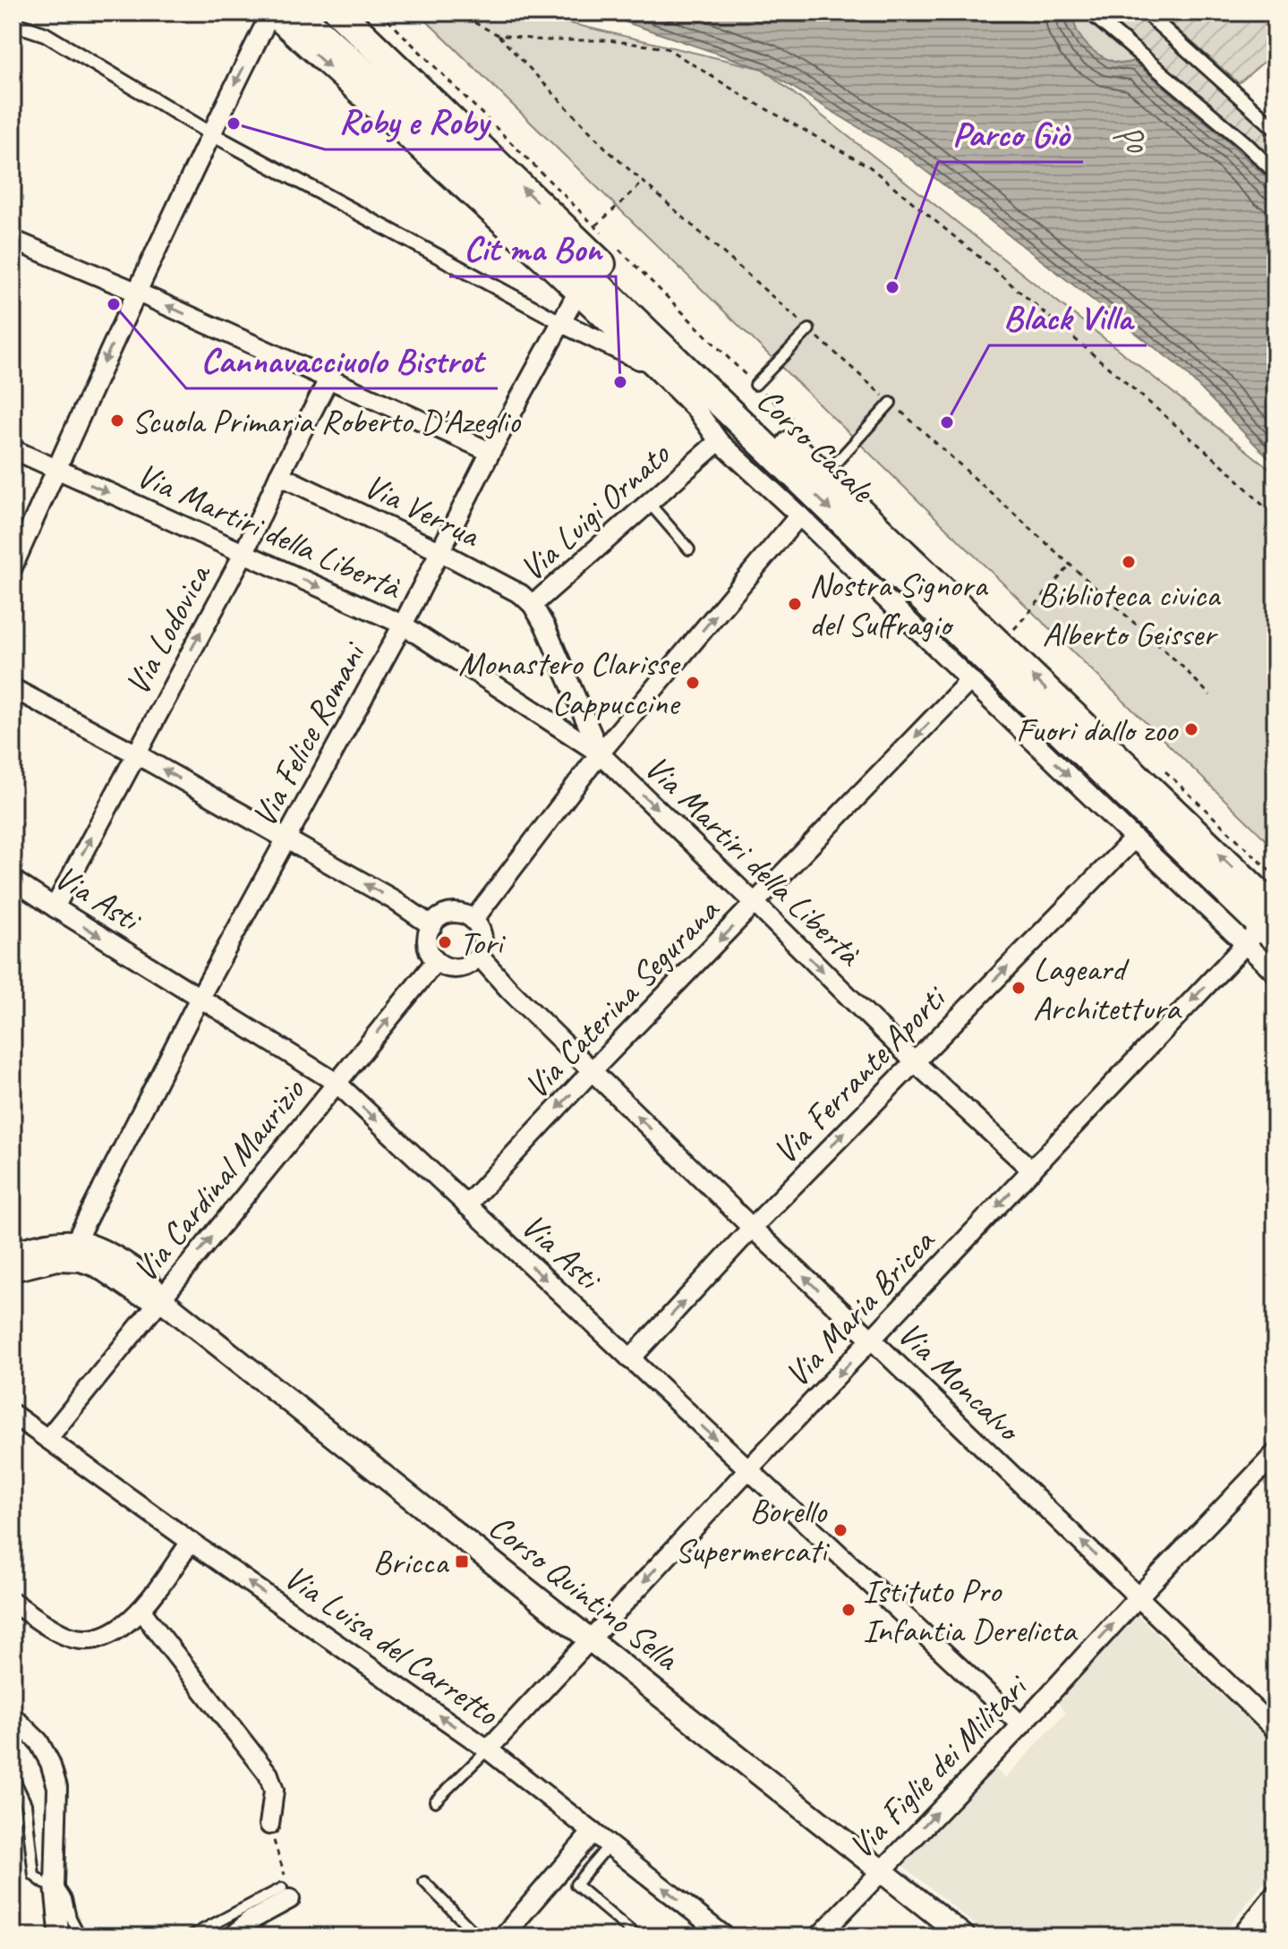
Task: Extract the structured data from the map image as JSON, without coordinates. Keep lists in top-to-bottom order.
{
  "streets": {
    "main road": ["Corso Casale"],
    "street": [
      "Via Verrua",
      "Via Luigi Ornato",
      "Via Martiri della Libertà",
      "Via Lodovica",
      "Via Felice Romani",
      "Via Asti",
      "Via Caterina Segurana",
      "Via Ferrante Aporti",
      "Via Cardinal Maurizio",
      "Via Maria Bricca",
      "Via Moncalvo",
      "Corso Quintino Sella",
      "Via Luisa del Carretto",
      "Via Figlie dei Militari"
    ]
  },
  "crossings": [
    ["Corso Casale", "Via Luigi Ornato"],
    ["Corso Casale", "Via Felice Romani"],
    ["Corso Casale", "Via Caterina Segurana"],
    ["Corso Casale", "Via Ferrante Aporti"],
    ["Corso Casale", "Via Maria Bricca"],
    ["Via Verrua", "Via Luigi Ornato"],
    ["Via Verrua", "Via Lodovica"],
    ["Via Verrua", "Via Felice Romani"],
    ["Via Luigi Ornato", "Via Martiri della Libertà"],
    ["Via Martiri della Libertà", "Via Lodovica"],
    ["Via Martiri della Libertà", "Via Felice Romani"],
    ["Via Martiri della Libertà", "Via Caterina Segurana"],
    ["Via Martiri della Libertà", "Via Ferrante Aporti"],
    ["Via Martiri della Libertà", "Via Maria Bricca"],
    ["Via Lodovica", "Via Asti"],
    ["Via Felice Romani", "Via Asti"],
    ["Via Felice Romani", "Corso Quintino Sella"],
    ["Via Asti", "Via Caterina Segurana"],
    ["Via Asti", "Via Ferrante Aporti"],
    ["Via Asti", "Via Cardinal Maurizio"],
    ["Via Asti", "Via Maria Bricca"],
    ["Via Asti", "Via Figlie dei Militari"],
    ["Via Caterina Segurana", "Via Moncalvo"],
    ["Via Ferrante Aporti", "Via Moncalvo"],
    ["Via Cardinal Maurizio", "Via Moncalvo"],
    ["Via Cardinal Maurizio", "Corso Quintino Sella"],
    ["Via Cardinal Maurizio", "Via Luisa del Carretto"],
    ["Via Maria Bricca", "Via Moncalvo"],
    ["Via Maria Bricca", "Corso Quintino Sella"],
    ["Via Maria Bricca", "Via Luisa del Carretto"],
    ["Via Moncalvo", "Via Figlie dei Militari"],
    ["Corso Quintino Sella", "Via Figlie dei Militari"]
  ],
  "one_way": [
    "Via Martiri della Libertà",
    "Via Lodovica",
    "Via Asti",
    "Via Caterina Segurana",
    "Via Ferrante Aporti",
    "Via Cardinal Maurizio",
    "Via Maria Bricca",
    "Via Moncalvo",
    "Via Luisa del Carretto",
    "Via Figlie dei Militari"
  ],
  "water": ["Po"],
  "places": {
    "other": [
      "Roby e Roby",
      "Parco Giò",
      "Cannavacciuolo Bistrot",
      "Cit ma Bon",
      "Scuola Primaria Roberto D'Azeglio",
      "Black Villa",
      "Biblioteca civica Alberto Geisser",
      "Nostra Signora del Suffragio",
      "Monastero Clarisse Cappuccine",
      "Fuori dallo zoo",
      "Tori",
      "Lageard Architettura",
      "Borello Supermercati",
      "Istituto Pro Infantia Derelicta"
    ],
    "transit": ["Bricca"]
  }
}
